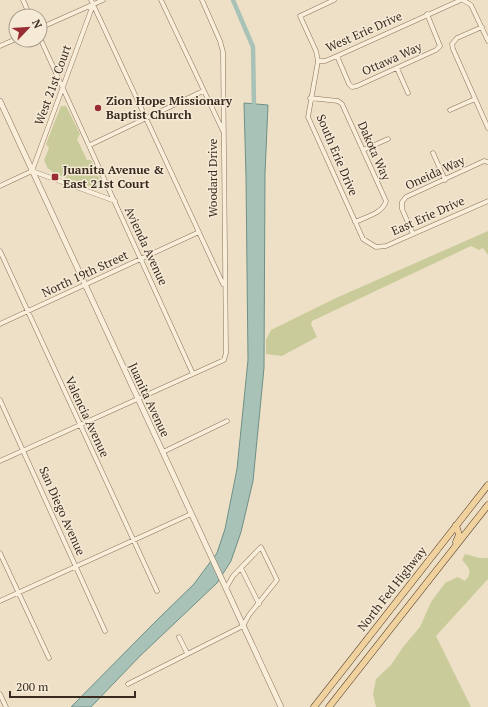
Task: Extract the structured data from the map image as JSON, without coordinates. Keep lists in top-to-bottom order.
{
  "streets": {
    "main road": ["North Fed Highway"],
    "street": [
      "West Erie Drive",
      "Ottawa Way",
      "West 21st Court",
      "Dakota Way",
      "South Erie Drive",
      "Oneida Way",
      "Woodard Drive",
      "East Erie Drive",
      "Avienda Avenue",
      "North 19th Street",
      "Juanita Avenue",
      "Valencia Avenue",
      "San Diego Avenue"
    ]
  },
  "crossings": [
    ["West Erie Drive", "Ottawa Way"],
    ["West Erie Drive", "South Erie Drive"],
    ["West 21st Court", "Avienda Avenue"],
    ["West 21st Court", "Juanita Avenue"],
    ["Dakota Way", "South Erie Drive"],
    ["South Erie Drive", "East Erie Drive"],
    ["Oneida Way", "East Erie Drive"],
    ["Woodard Drive", "Avienda Avenue"],
    ["Avienda Avenue", "North 19th Street"],
    ["North 19th Street", "Juanita Avenue"],
    ["North 19th Street", "Valencia Avenue"]
  ],
  "places": {
    "other": ["Zion Hope Missionary Baptist Church"],
    "transit": ["Juanita Avenue & East 21st Court"]
  },
  "scale_bar": "200 m",
  "north": "top right"
}
